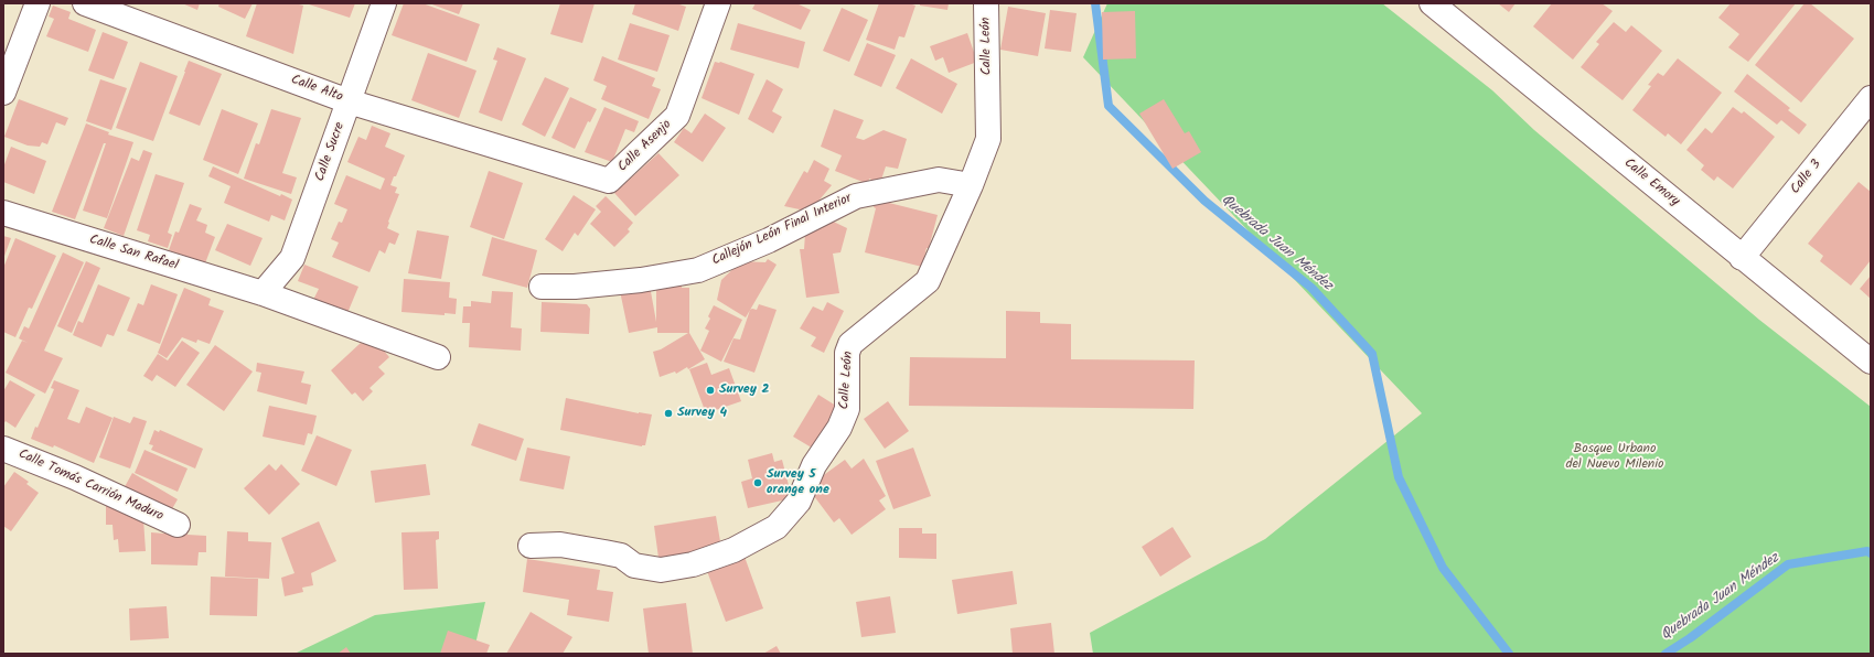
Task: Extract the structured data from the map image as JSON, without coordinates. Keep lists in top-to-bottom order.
{
  "streets": {
    "street": [
      "Calle León",
      "Calle Alto",
      "Calle Asenjo",
      "Calle Sucre",
      "Calle 3",
      "Calle Emory",
      "Callejón León Final Interior",
      "Calle San Rafael",
      "Calle Tomás Carrión Maduro"
    ]
  },
  "crossings": [
    ["Calle León", "Callejón León Final Interior"],
    ["Calle Alto", "Calle Asenjo"],
    ["Calle Alto", "Calle Sucre"],
    ["Calle Sucre", "Calle San Rafael"],
    ["Calle 3", "Calle Emory"]
  ],
  "water": ["Quebrada Juan Méndez"],
  "parks": ["Bosque Urbano del Nuevo Milenio"],
  "places": ["Survey 2", "Survey 4", "Survey 5 orange one"]
}
